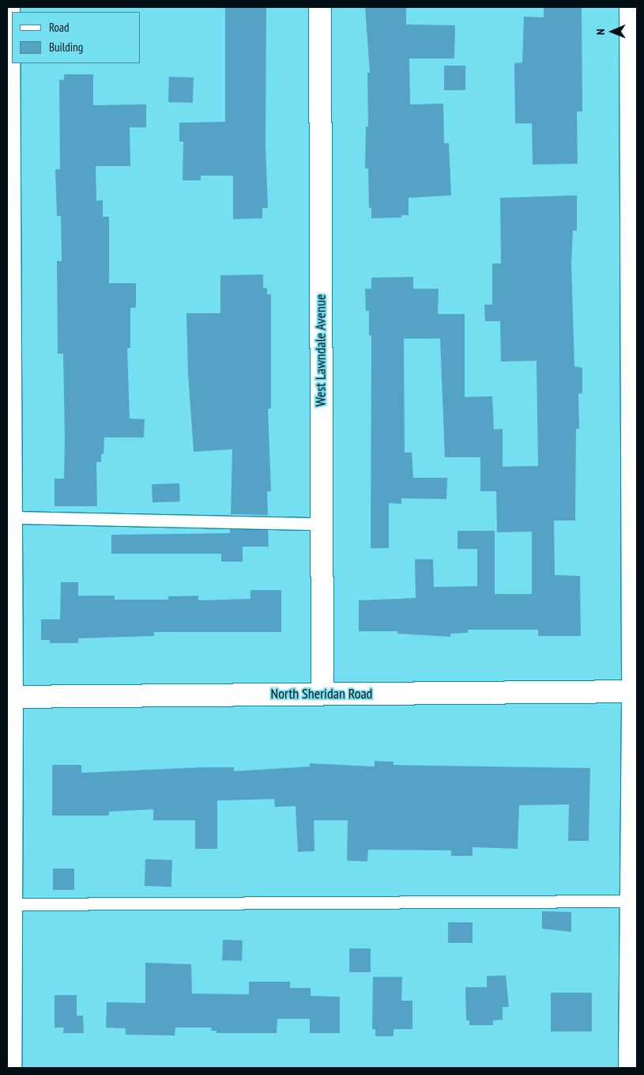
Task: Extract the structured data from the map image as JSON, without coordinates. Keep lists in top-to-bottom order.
{
  "streets": {
    "street": ["West Lawndale Avenue", "North Sheridan Road"]
  },
  "crossings": [
    ["West Lawndale Avenue", "North Sheridan Road"]
  ],
  "legend": ["Road", "Building"],
  "north": "left"
}
